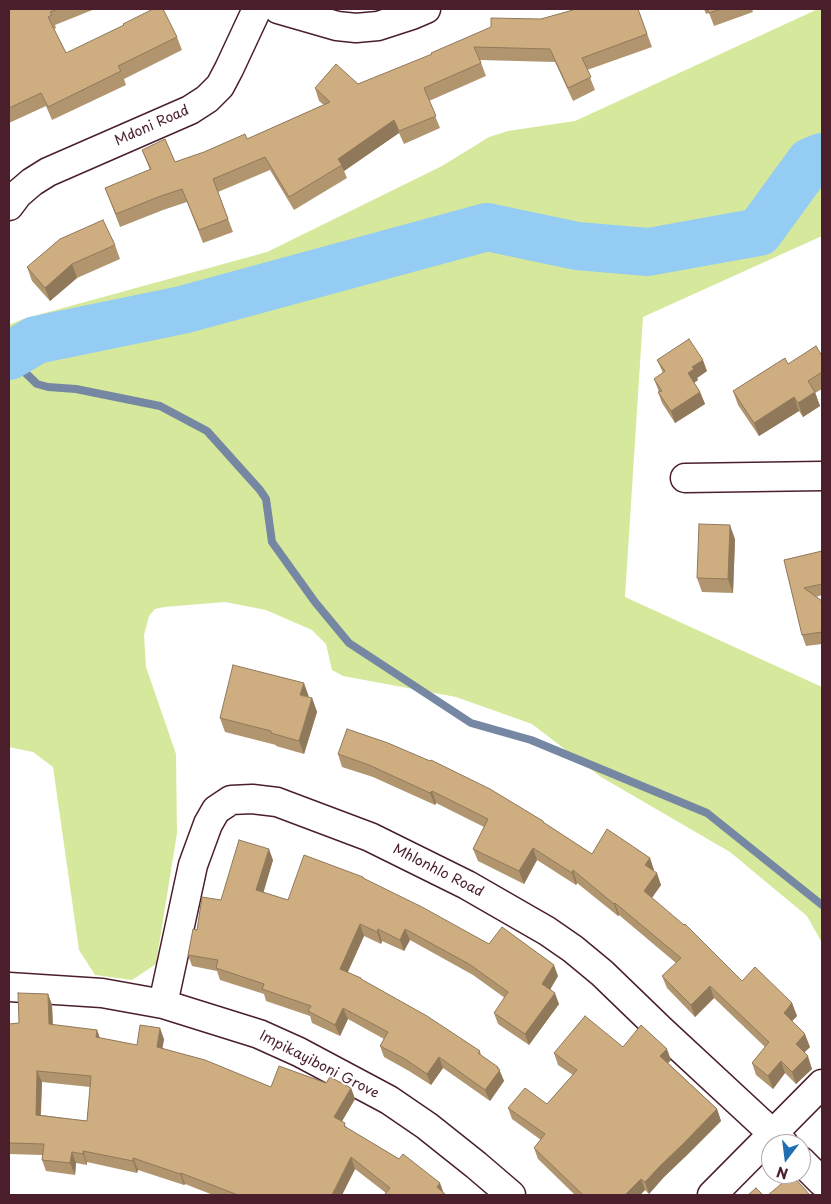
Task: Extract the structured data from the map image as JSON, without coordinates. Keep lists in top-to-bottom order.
{
  "streets": {
    "street": ["Mdoni Road", "Mhlonhlo Road", "Impikayiboni Grove"]
  },
  "crossings": [
    ["Mhlonhlo Road", "Impikayiboni Grove"]
  ],
  "north": "bottom"
}
